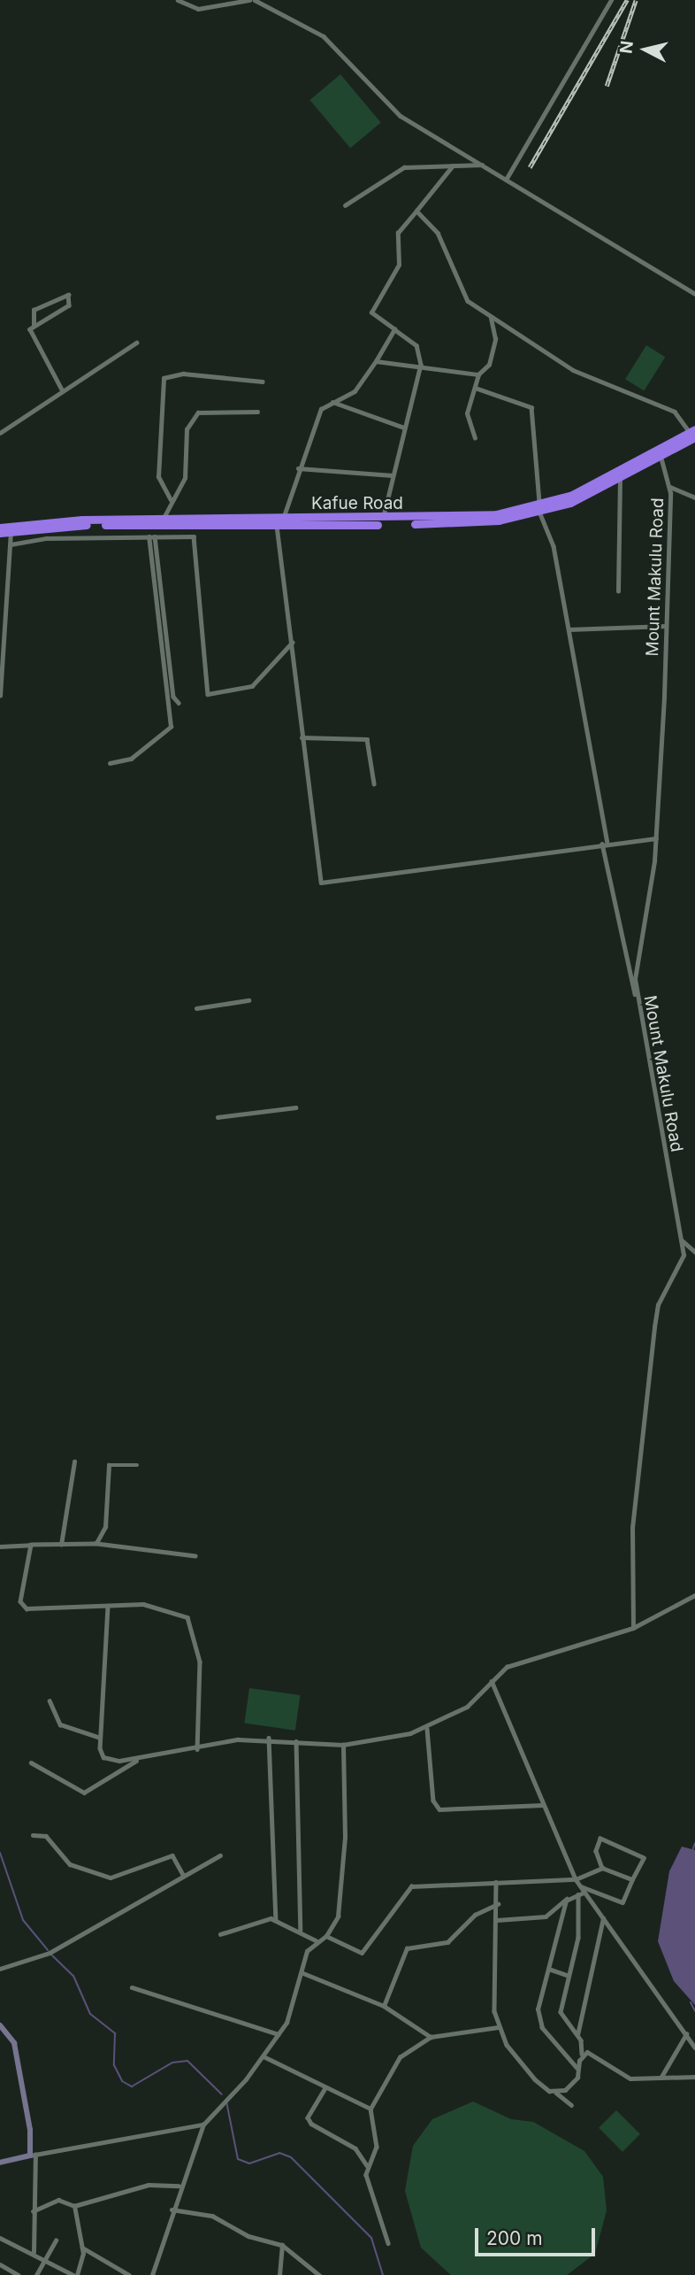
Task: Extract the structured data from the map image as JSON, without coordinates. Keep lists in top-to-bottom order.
{
  "streets": {
    "highway": ["Kafue Road"],
    "street": ["Mount Makulu Road"]
  },
  "crossings": [
    ["Kafue Road", "Mount Makulu Road"]
  ],
  "scale_bar": "200 m",
  "north": "left"
}
